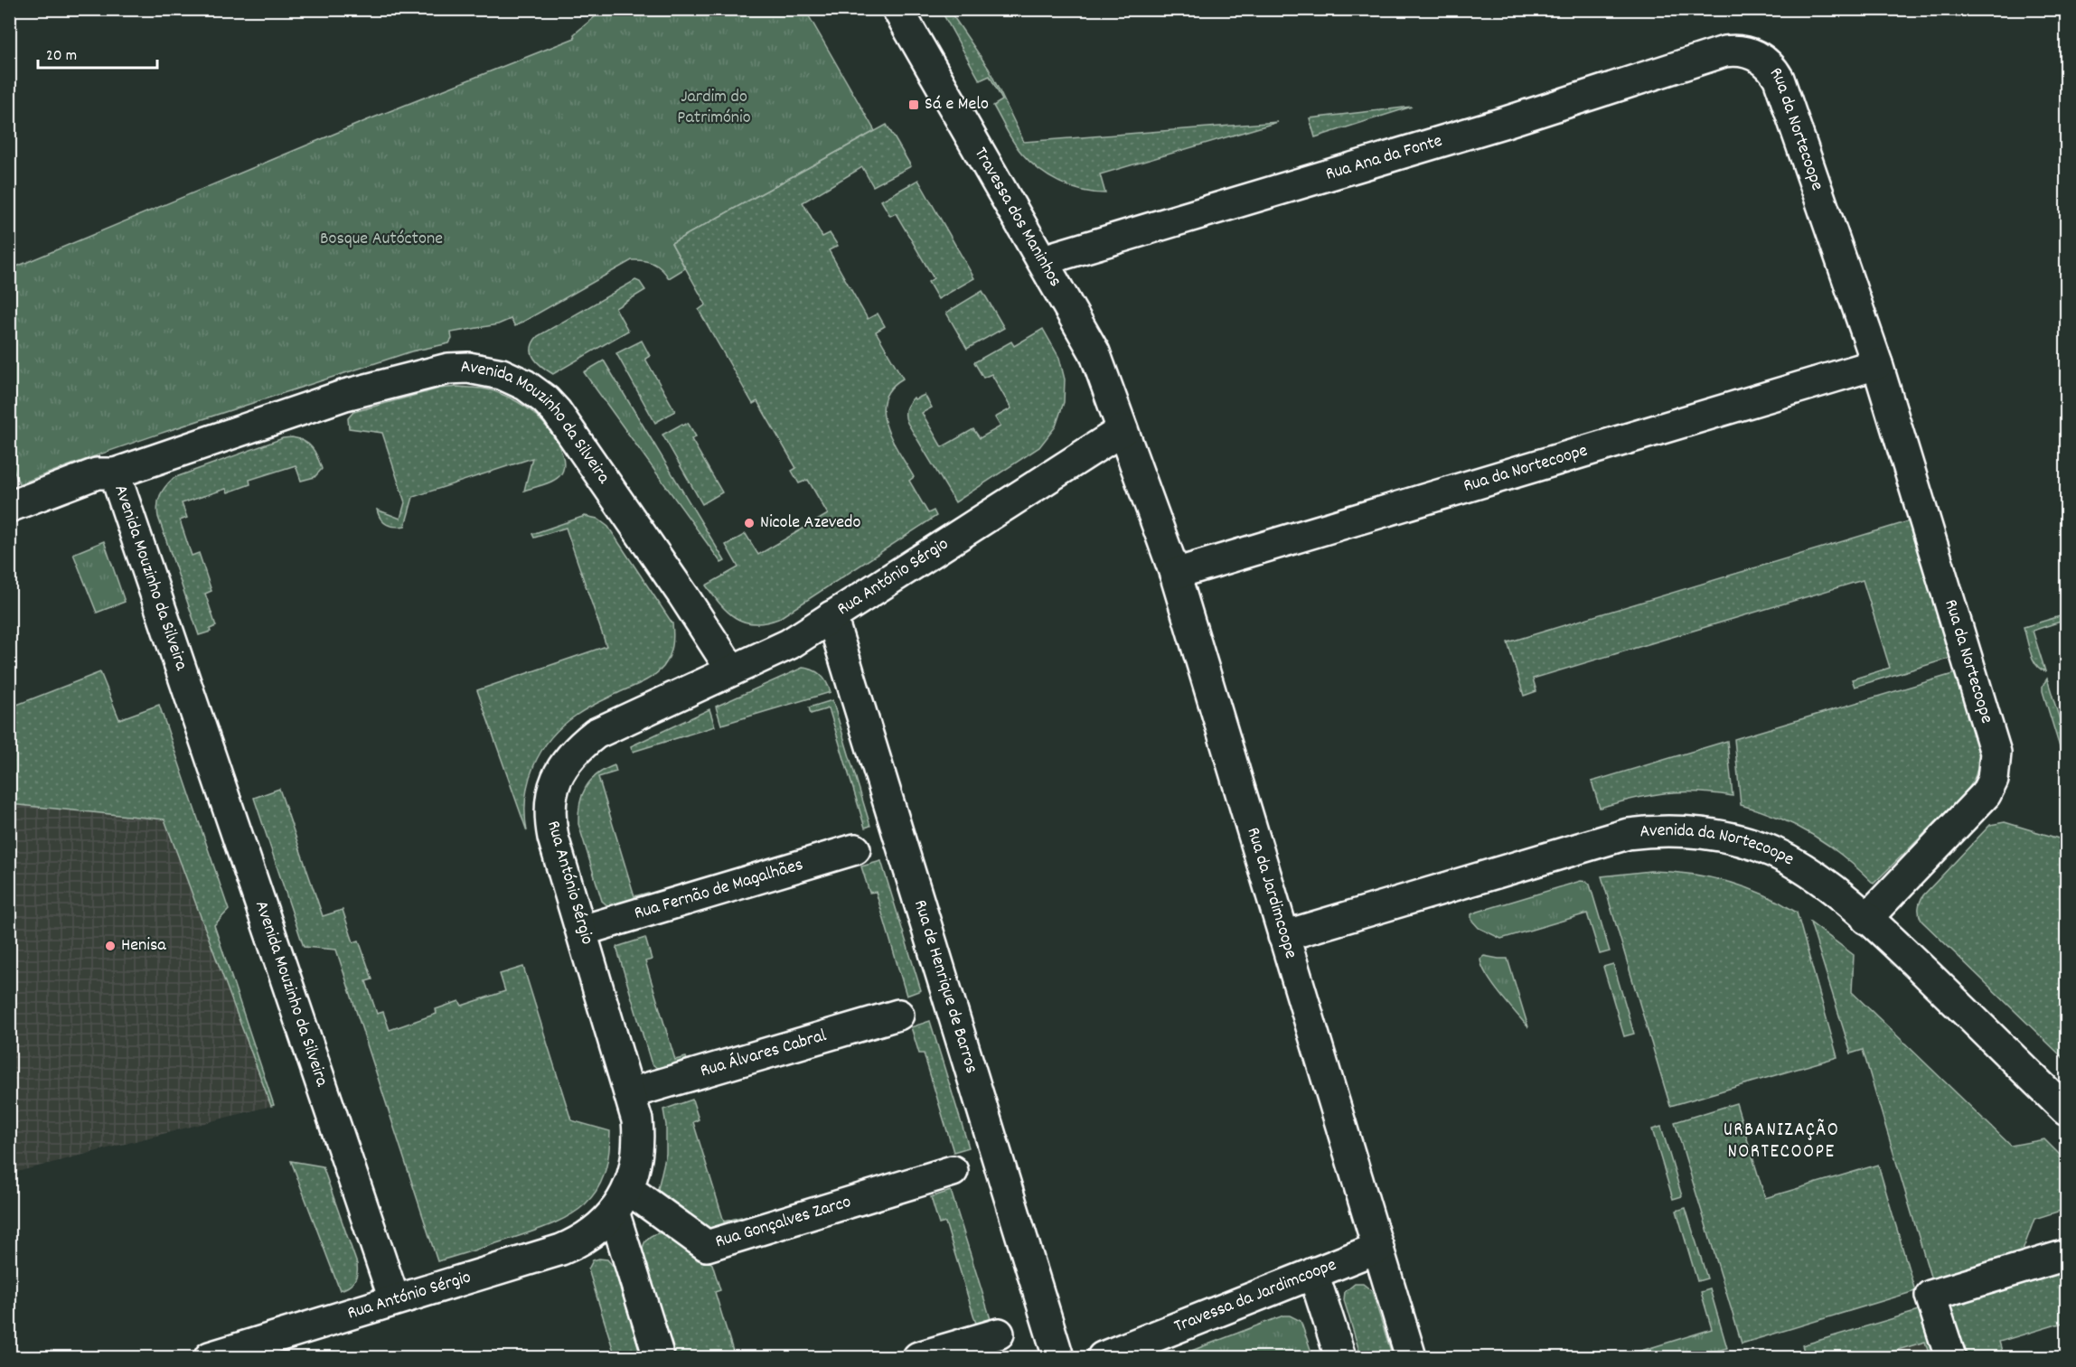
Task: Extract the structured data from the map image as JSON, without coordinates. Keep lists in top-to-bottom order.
{
  "streets": {
    "street": [
      "Rua da Nortecoope",
      "Rua Ana da Fonte",
      "Travessa dos Maninhos",
      "Avenida Mouzinho da Silveira",
      "Rua António Sérgio",
      "Avenida da Nortecoope",
      "Rua Fernão de Magalhães",
      "Rua da Jardimcoope",
      "Rua de Henrique de Barros",
      "Rua Álvares Cabral",
      "Rua Gonçalves Zarco",
      "Travessa da Jardimcoope"
    ]
  },
  "crossings": [
    ["Rua da Nortecoope", "Rua Ana da Fonte"],
    ["Rua da Nortecoope", "Avenida da Nortecoope"],
    ["Rua da Nortecoope", "Rua da Jardimcoope"],
    ["Rua Ana da Fonte", "Travessa dos Maninhos"],
    ["Travessa dos Maninhos", "Rua António Sérgio"],
    ["Travessa dos Maninhos", "Rua da Jardimcoope"],
    ["Avenida Mouzinho da Silveira", "Rua António Sérgio"],
    ["Rua António Sérgio", "Rua Fernão de Magalhães"],
    ["Rua António Sérgio", "Rua da Jardimcoope"],
    ["Rua António Sérgio", "Rua de Henrique de Barros"],
    ["Rua António Sérgio", "Rua Álvares Cabral"],
    ["Rua António Sérgio", "Rua Gonçalves Zarco"],
    ["Avenida da Nortecoope", "Rua da Jardimcoope"],
    ["Rua da Jardimcoope", "Travessa da Jardimcoope"]
  ],
  "districts": ["URBANIZAÇÃO NORTECOOPE"],
  "parks": ["Jardim do Património", "Bosque Autóctone"],
  "places": {
    "transit": ["Sá e Melo"],
    "other": ["Nicole Azevedo", "Henisa"]
  },
  "scale_bar": "20 m"
}
